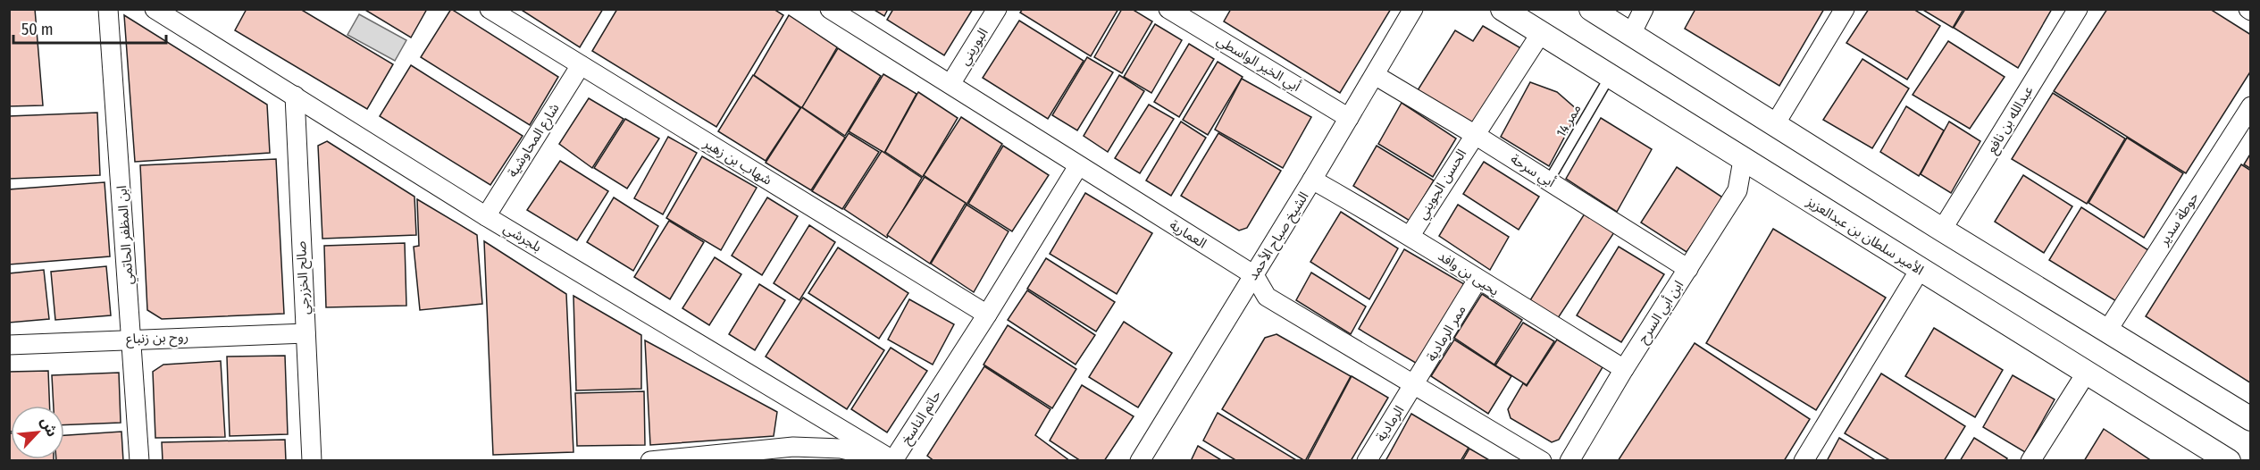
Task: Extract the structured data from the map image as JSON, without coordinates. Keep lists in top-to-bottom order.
{
  "streets": {
    "street": [
      "البوريني",
      "أبي الخير الواسطي",
      "عبدالله بن نافع",
      "شارع المحاوشية",
      "شهاب بن زهير",
      "أبي سرحة",
      "الحسن الجويني",
      "حوطة سدير",
      "العمارية",
      "ابن المظفر الحاتمي",
      "الشيخ صباح الأحمد",
      "الأمير سلطان بن عبدالعزيز",
      "بلجرشي",
      "يحيى بن وافد",
      "صالح الخزرجي",
      "ابن أبي السرح",
      "ممر الرمادية",
      "روح بن زنباع",
      "حاتم الناسخ",
      "الرمادية"
    ],
    "lane": ["ممر 14"]
  },
  "crossings": [
    ["البوريني", "العمارية"],
    ["أبي الخير الواسطي", "الشيخ صباح الأحمد"],
    ["ممر 14", "أبي سرحة"],
    ["ممر 14", "الأمير سلطان بن عبدالعزيز"],
    ["شارع المحاوشية", "شهاب بن زهير"],
    ["شارع المحاوشية", "بلجرشي"],
    ["شهاب بن زهير", "حاتم الناسخ"],
    ["أبي سرحة", "الحسن الجويني"],
    ["أبي سرحة", "الشيخ صباح الأحمد"],
    ["أبي سرحة", "ابن أبي السرح"],
    ["الحسن الجويني", "الأمير سلطان بن عبدالعزيز"],
    ["الحسن الجويني", "يحيى بن وافد"],
    ["العمارية", "الشيخ صباح الأحمد"],
    ["العمارية", "ممر الرمادية"],
    ["العمارية", "حاتم الناسخ"],
    ["العمارية", "الرمادية"],
    ["ابن المظفر الحاتمي", "روح بن زنباع"],
    ["الشيخ صباح الأحمد", "يحيى بن وافد"],
    ["الأمير سلطان بن عبدالعزيز", "ابن أبي السرح"],
    ["بلجرشي", "صالح الخزرجي"],
    ["بلجرشي", "حاتم الناسخ"],
    ["يحيى بن وافد", "ابن أبي السرح"],
    ["يحيى بن وافد", "ممر الرمادية"],
    ["صالح الخزرجي", "روح بن زنباع"],
    ["ممر الرمادية", "الرمادية"]
  ],
  "scale_bar": "50 m",
  "north": "top right"
}
